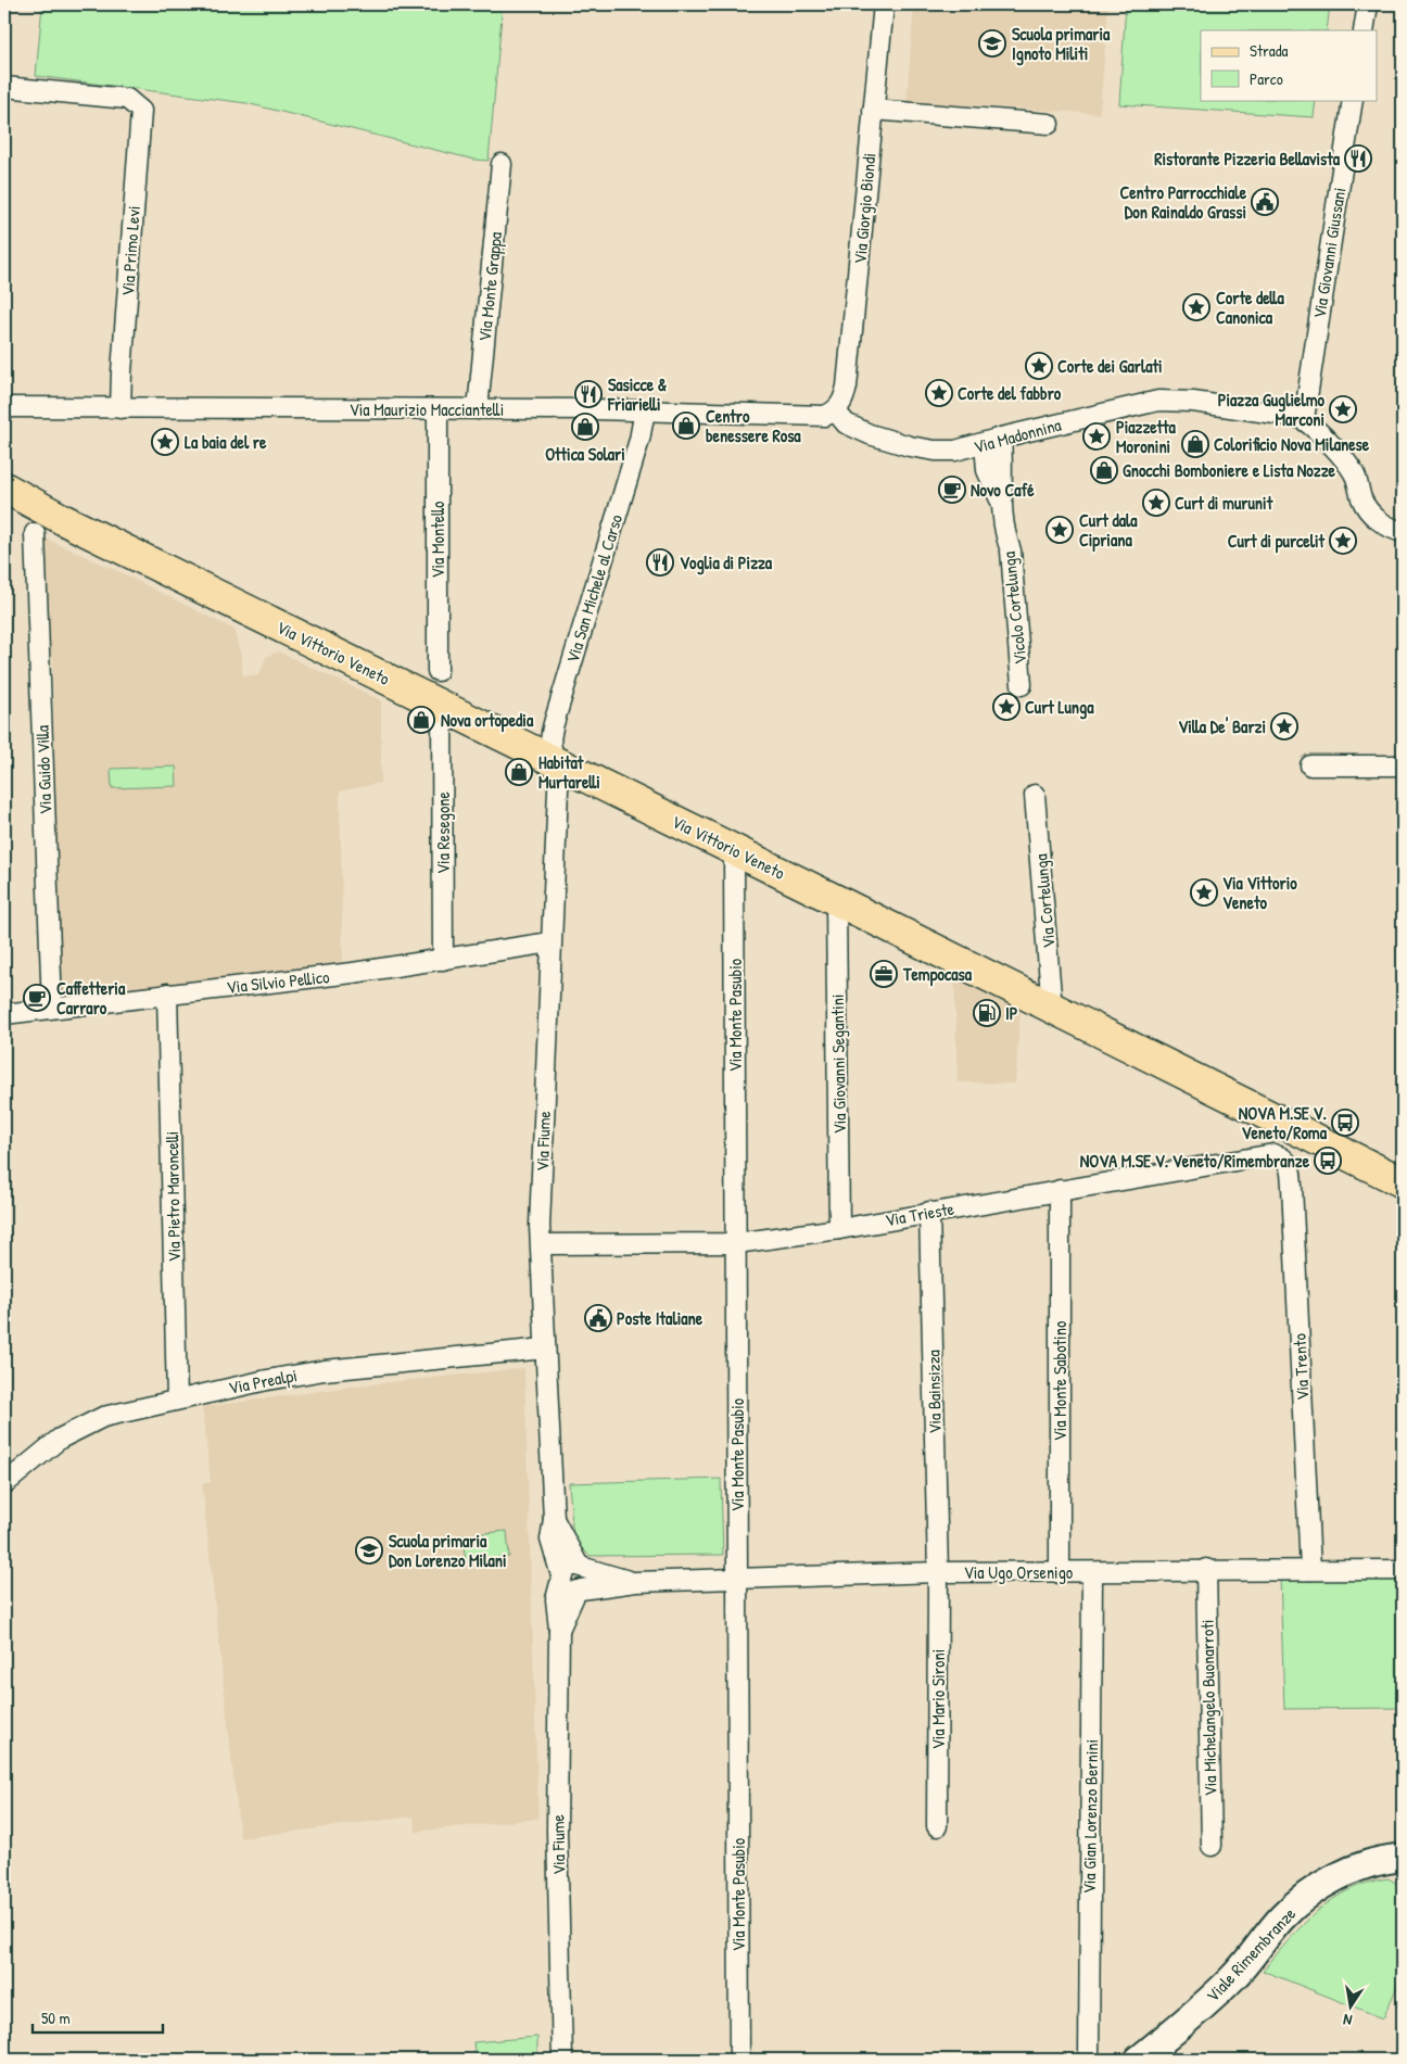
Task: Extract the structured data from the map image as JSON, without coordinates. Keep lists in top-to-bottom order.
{
  "streets": {
    "main road": ["Via Vittorio Veneto"],
    "street": [
      "Via Giorgio Biondi",
      "Via Primo Levi",
      "Via Giovanni Giussani",
      "Via Monte Grappa",
      "Via Maurizio Macciantelli",
      "Via Madonnina",
      "Via Montello",
      "Via San Michele al Carso",
      "Vicolo Cortelunga",
      "Via Guido Villa",
      "Via Resegone",
      "Via Cortelunga",
      "Via Silvio Pellico",
      "Via Monte Pasubio",
      "Via Giovanni Segantini",
      "Via Fiume",
      "Via Pietro Maroncelli",
      "Via Trieste",
      "Via Trento",
      "Via Prealpi",
      "Via Monte Sabotino",
      "Via Bainsizza",
      "Via Ugo Orsenigo",
      "Via Mario Sironi",
      "Via Michelangelo Buonarroti",
      "Via Gian Lorenzo Bernini",
      "Viale Rimembranze"
    ]
  },
  "crossings": [
    ["Via Giorgio Biondi", "Via Maurizio Macciantelli"],
    ["Via Giorgio Biondi", "Via Madonnina"],
    ["Via Primo Levi", "Via Maurizio Macciantelli"],
    ["Via Giovanni Giussani", "Via Madonnina"],
    ["Via Monte Grappa", "Via Maurizio Macciantelli"],
    ["Via Maurizio Macciantelli", "Via Madonnina"],
    ["Via Maurizio Macciantelli", "Via Montello"],
    ["Via Maurizio Macciantelli", "Via San Michele al Carso"],
    ["Via Madonnina", "Vicolo Cortelunga"],
    ["Via San Michele al Carso", "Via Vittorio Veneto"],
    ["Via San Michele al Carso", "Via Fiume"],
    ["Via Vittorio Veneto", "Via Guido Villa"],
    ["Via Vittorio Veneto", "Via Resegone"],
    ["Via Vittorio Veneto", "Via Cortelunga"],
    ["Via Vittorio Veneto", "Via Monte Pasubio"],
    ["Via Vittorio Veneto", "Via Giovanni Segantini"],
    ["Via Vittorio Veneto", "Via Fiume"],
    ["Via Guido Villa", "Via Silvio Pellico"],
    ["Via Resegone", "Via Silvio Pellico"],
    ["Via Silvio Pellico", "Via Fiume"],
    ["Via Silvio Pellico", "Via Pietro Maroncelli"],
    ["Via Monte Pasubio", "Via Trieste"],
    ["Via Monte Pasubio", "Via Ugo Orsenigo"],
    ["Via Giovanni Segantini", "Via Trieste"],
    ["Via Fiume", "Via Trieste"],
    ["Via Fiume", "Via Prealpi"],
    ["Via Fiume", "Via Ugo Orsenigo"],
    ["Via Pietro Maroncelli", "Via Prealpi"],
    ["Via Trieste", "Via Trento"],
    ["Via Trieste", "Via Monte Sabotino"],
    ["Via Trieste", "Via Bainsizza"],
    ["Via Trento", "Via Ugo Orsenigo"],
    ["Via Monte Sabotino", "Via Ugo Orsenigo"],
    ["Via Bainsizza", "Via Ugo Orsenigo"],
    ["Via Bainsizza", "Via Mario Sironi"],
    ["Via Ugo Orsenigo", "Via Mario Sironi"],
    ["Via Ugo Orsenigo", "Via Michelangelo Buonarroti"],
    ["Via Ugo Orsenigo", "Via Gian Lorenzo Bernini"]
  ],
  "places": {
    "school or university": ["Scuola primaria Ignoto Militi", "Scuola primaria Don Lorenzo Milani"],
    "restaurant": ["Ristorante Pizzeria Bellavista", "Sasicce & Friarielli", "Voglia di Pizza"],
    "public building": ["Centro Parrocchiale Don Rainaldo Grassi", "Poste Italiane"],
    "place": [
      "Corte della Canonica",
      "Corte dei Garlati",
      "Corte del fabbro",
      "Piazza Guglielmo Marconi",
      "Piazzetta Moronini",
      "La baia del re",
      "Curt di murunit",
      "Curt dala Cipriana",
      "Curt di purcelit",
      "Curt Lunga",
      "Villa De' Barzi",
      "Via Vittorio Veneto"
    ],
    "shop": [
      "Centro benessere Rosa",
      "Ottica Solari",
      "Colorificio Nova Milanese",
      "Gnocchi Bomboniere e Lista Nozze",
      "Nova ortopedia",
      "Habitat Murtarelli"
    ],
    "cafe": ["Novo Café", "Caffetteria Carraro"],
    "office": ["Tempocasa"],
    "fuel station": ["IP"],
    "bus stop": ["NOVA M.SE V. Veneto/Roma", "NOVA M.SE V. Veneto/Rimembranze"]
  },
  "legend": ["Strada", "Parco"],
  "scale_bar": "50 m",
  "north": "bottom"
}
